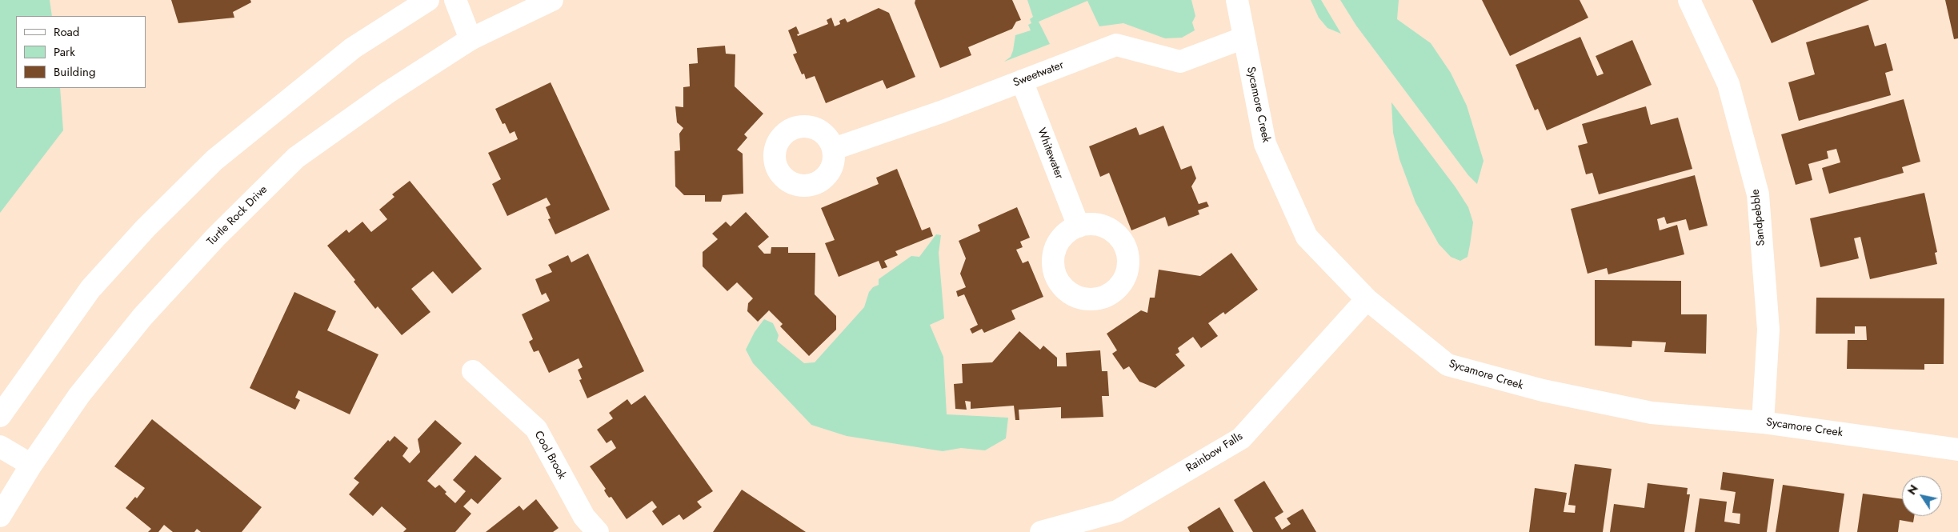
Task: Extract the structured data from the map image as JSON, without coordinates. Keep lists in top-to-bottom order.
{
  "streets": {
    "street": [
      "Sweetwater",
      "Sycamore Creek",
      "Whitewater",
      "Turtle Rock Drive",
      "Sandpebble",
      "Rainbow Falls",
      "Cool Brook"
    ]
  },
  "crossings": [
    ["Sweetwater", "Sycamore Creek"],
    ["Sweetwater", "Whitewater"],
    ["Sycamore Creek", "Sandpebble"],
    ["Sycamore Creek", "Rainbow Falls"]
  ],
  "legend": ["Road", "Park", "Building"],
  "north": "top left"
}
